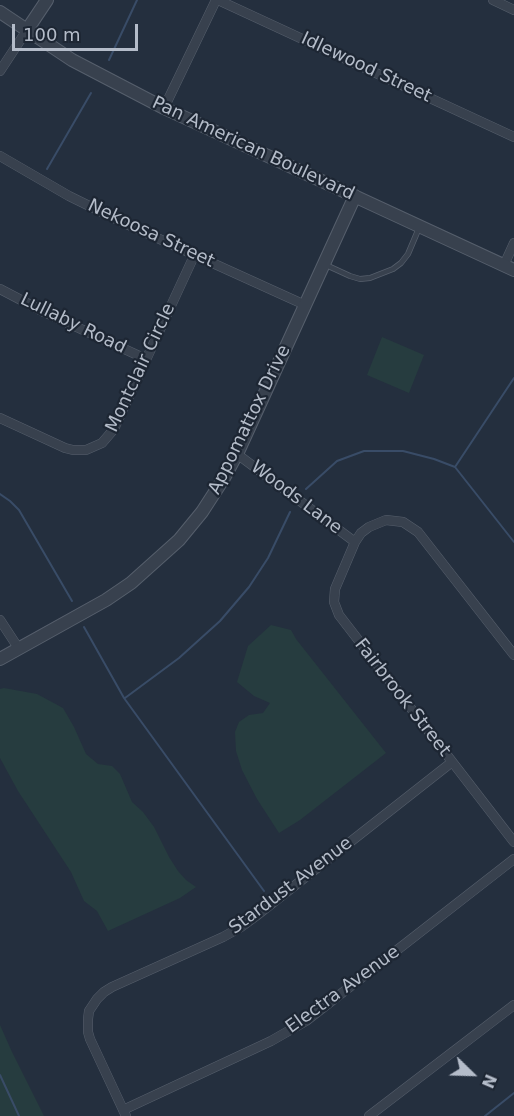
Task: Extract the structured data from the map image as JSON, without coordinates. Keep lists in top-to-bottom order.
{
  "streets": {
    "street": [
      "Idlewood Street",
      "Pan American Boulevard",
      "Nekoosa Street",
      "Lullaby Road",
      "Montclair Circle",
      "Appomattox Drive",
      "Woods Lane",
      "Fairbrook Street",
      "Stardust Avenue",
      "Electra Avenue"
    ]
  },
  "crossings": [
    ["Pan American Boulevard", "Appomattox Drive"],
    ["Nekoosa Street", "Montclair Circle"],
    ["Nekoosa Street", "Appomattox Drive"],
    ["Lullaby Road", "Montclair Circle"],
    ["Appomattox Drive", "Woods Lane"],
    ["Woods Lane", "Fairbrook Street"],
    ["Fairbrook Street", "Stardust Avenue"],
    ["Stardust Avenue", "Electra Avenue"]
  ],
  "scale_bar": "100 m",
  "north": "bottom right"
}
